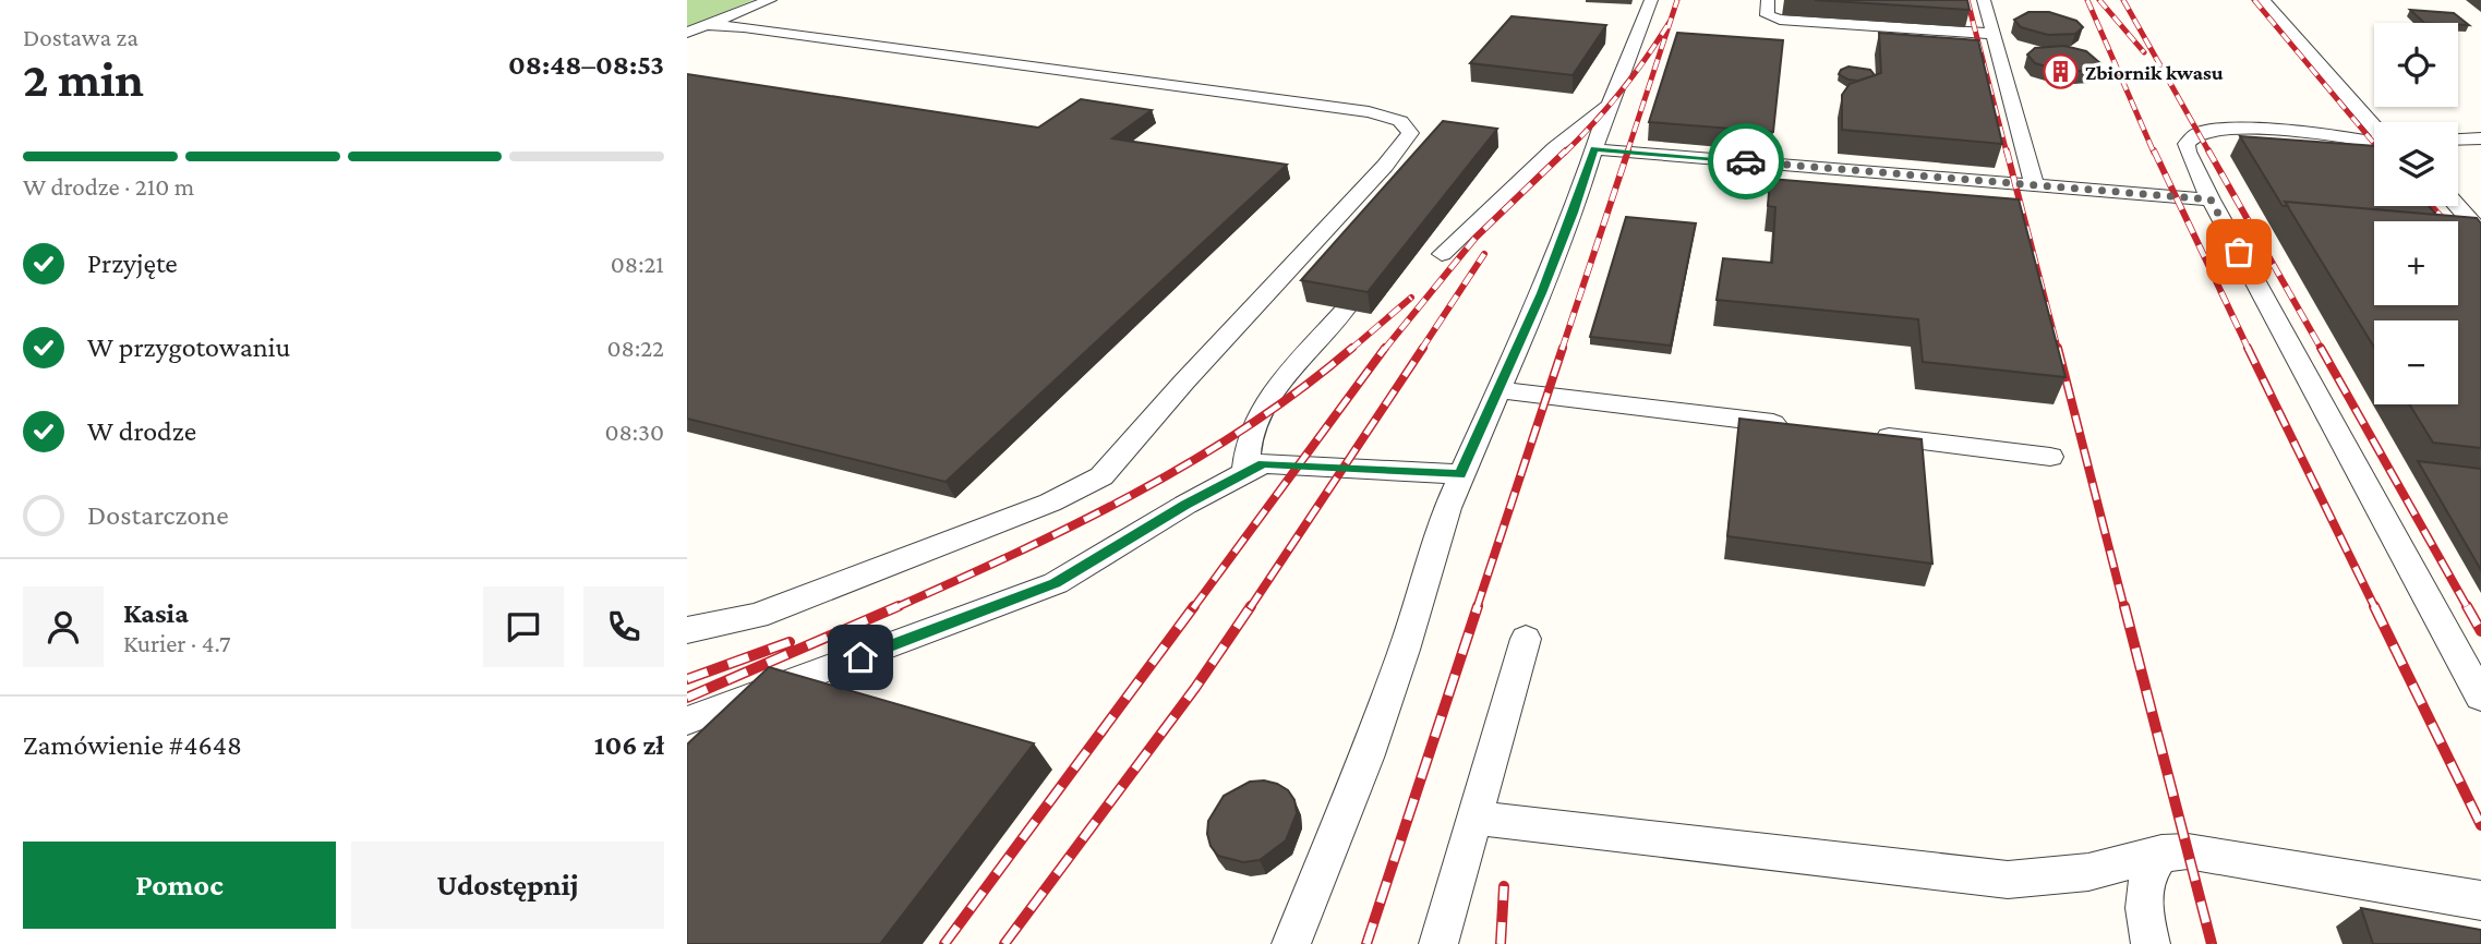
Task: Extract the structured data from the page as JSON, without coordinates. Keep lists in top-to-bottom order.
{
  "places": {
    "building": ["Zbiornik kwasu"]
  },
  "page": {
    "heading": ["2 min", "Dostawa za", "08:48–08:53"],
    "panel": [
      "Kasia",
      "Kurier · 4.7",
      "Zamówienie #4648",
      "106 zł"
    ],
    "map_buttons": ["+", "−"],
    "bar": "W drodze · 210 m",
    "list": [
      ["Przyjęte", "08:21"],
      ["W przygotowaniu", "08:22"],
      ["W drodze", "08:30"],
      "Dostarczone"
    ],
    "buttons": ["Pomoc", "Udostępnij"]
  }
}
